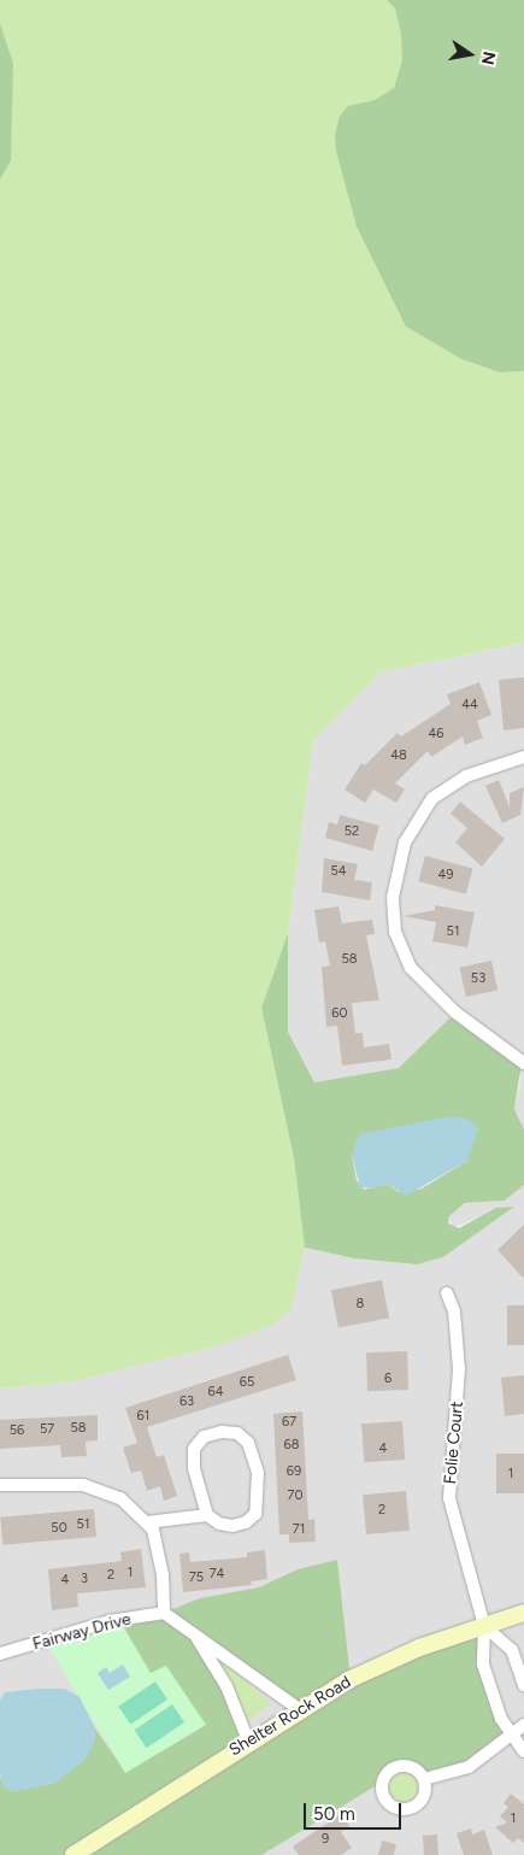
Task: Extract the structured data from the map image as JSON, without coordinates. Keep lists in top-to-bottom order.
{
  "streets": {
    "main road": ["Shelter Rock Road"],
    "street": ["Folie Court", "Fairway Drive"]
  },
  "crossings": [
    ["Folie Court", "Shelter Rock Road"]
  ],
  "house_numbers": [
    "44",
    "46",
    "48",
    "52",
    "54",
    "49",
    "51",
    "58",
    "53",
    "60",
    "8",
    "6",
    "65",
    "64",
    "63",
    "61",
    "67",
    "58",
    "57",
    "56",
    "68",
    "4",
    "69",
    "1",
    "70",
    "2",
    "51",
    "50",
    "71",
    "1",
    "74",
    "2",
    "75",
    "3",
    "4",
    "1",
    "9"
  ],
  "scale_bar": "50 m",
  "north": "right"
}
